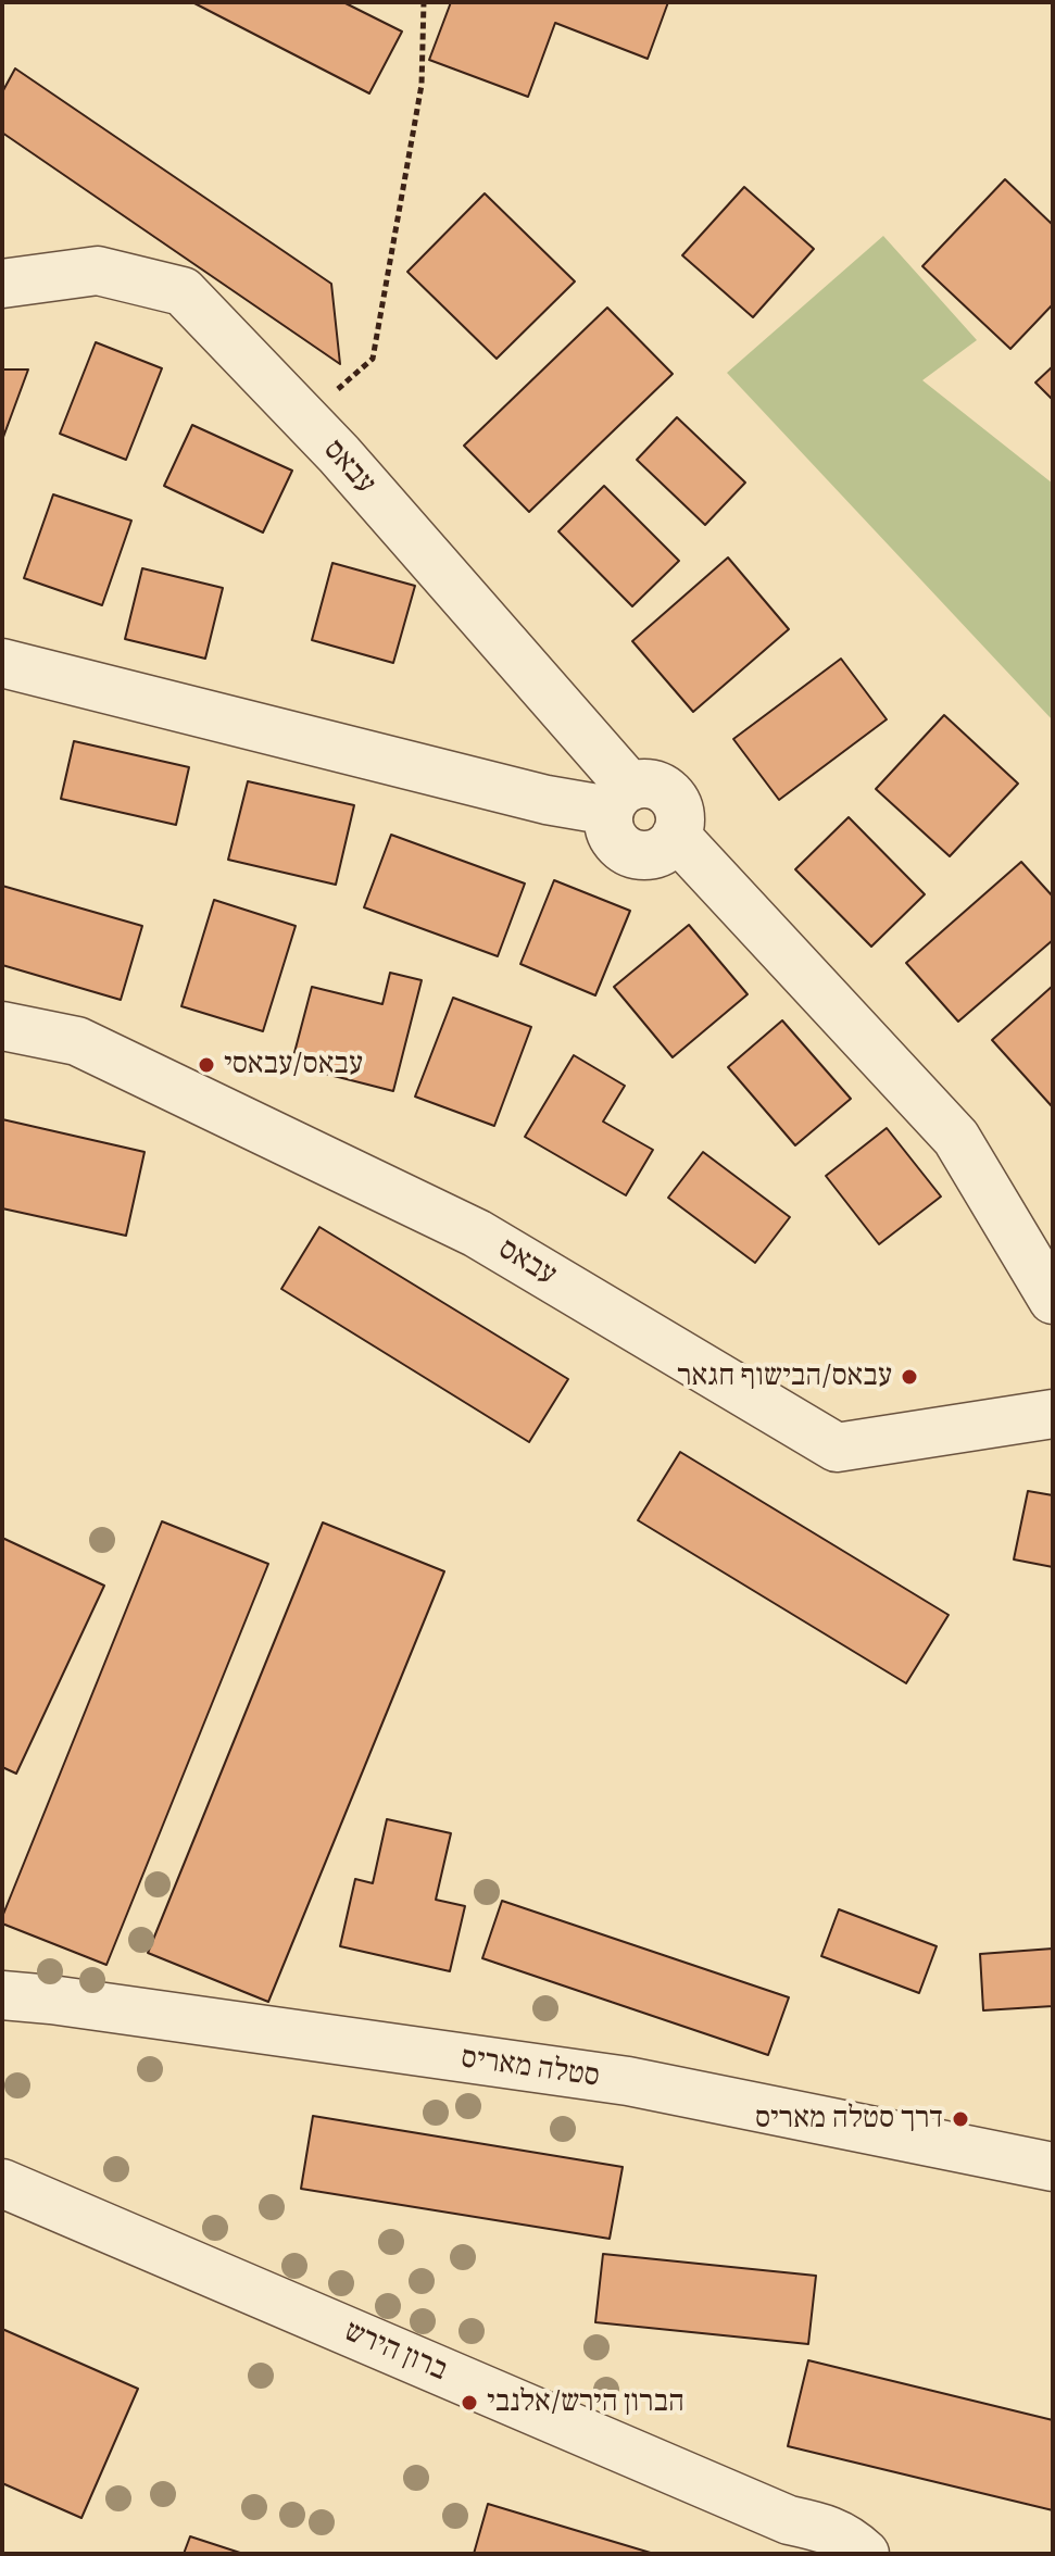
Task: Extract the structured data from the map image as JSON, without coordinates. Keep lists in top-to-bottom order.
{
  "streets": {
    "street": ["עבאס", "סטלה מאריס", "ברון הירש"]
  },
  "places": [
    "עבאס/עבאסי",
    "עבאס/הבישוף חגאר",
    "דרך סטלה מאריס",
    "הברון הירש/אלנבי"
  ]
}
